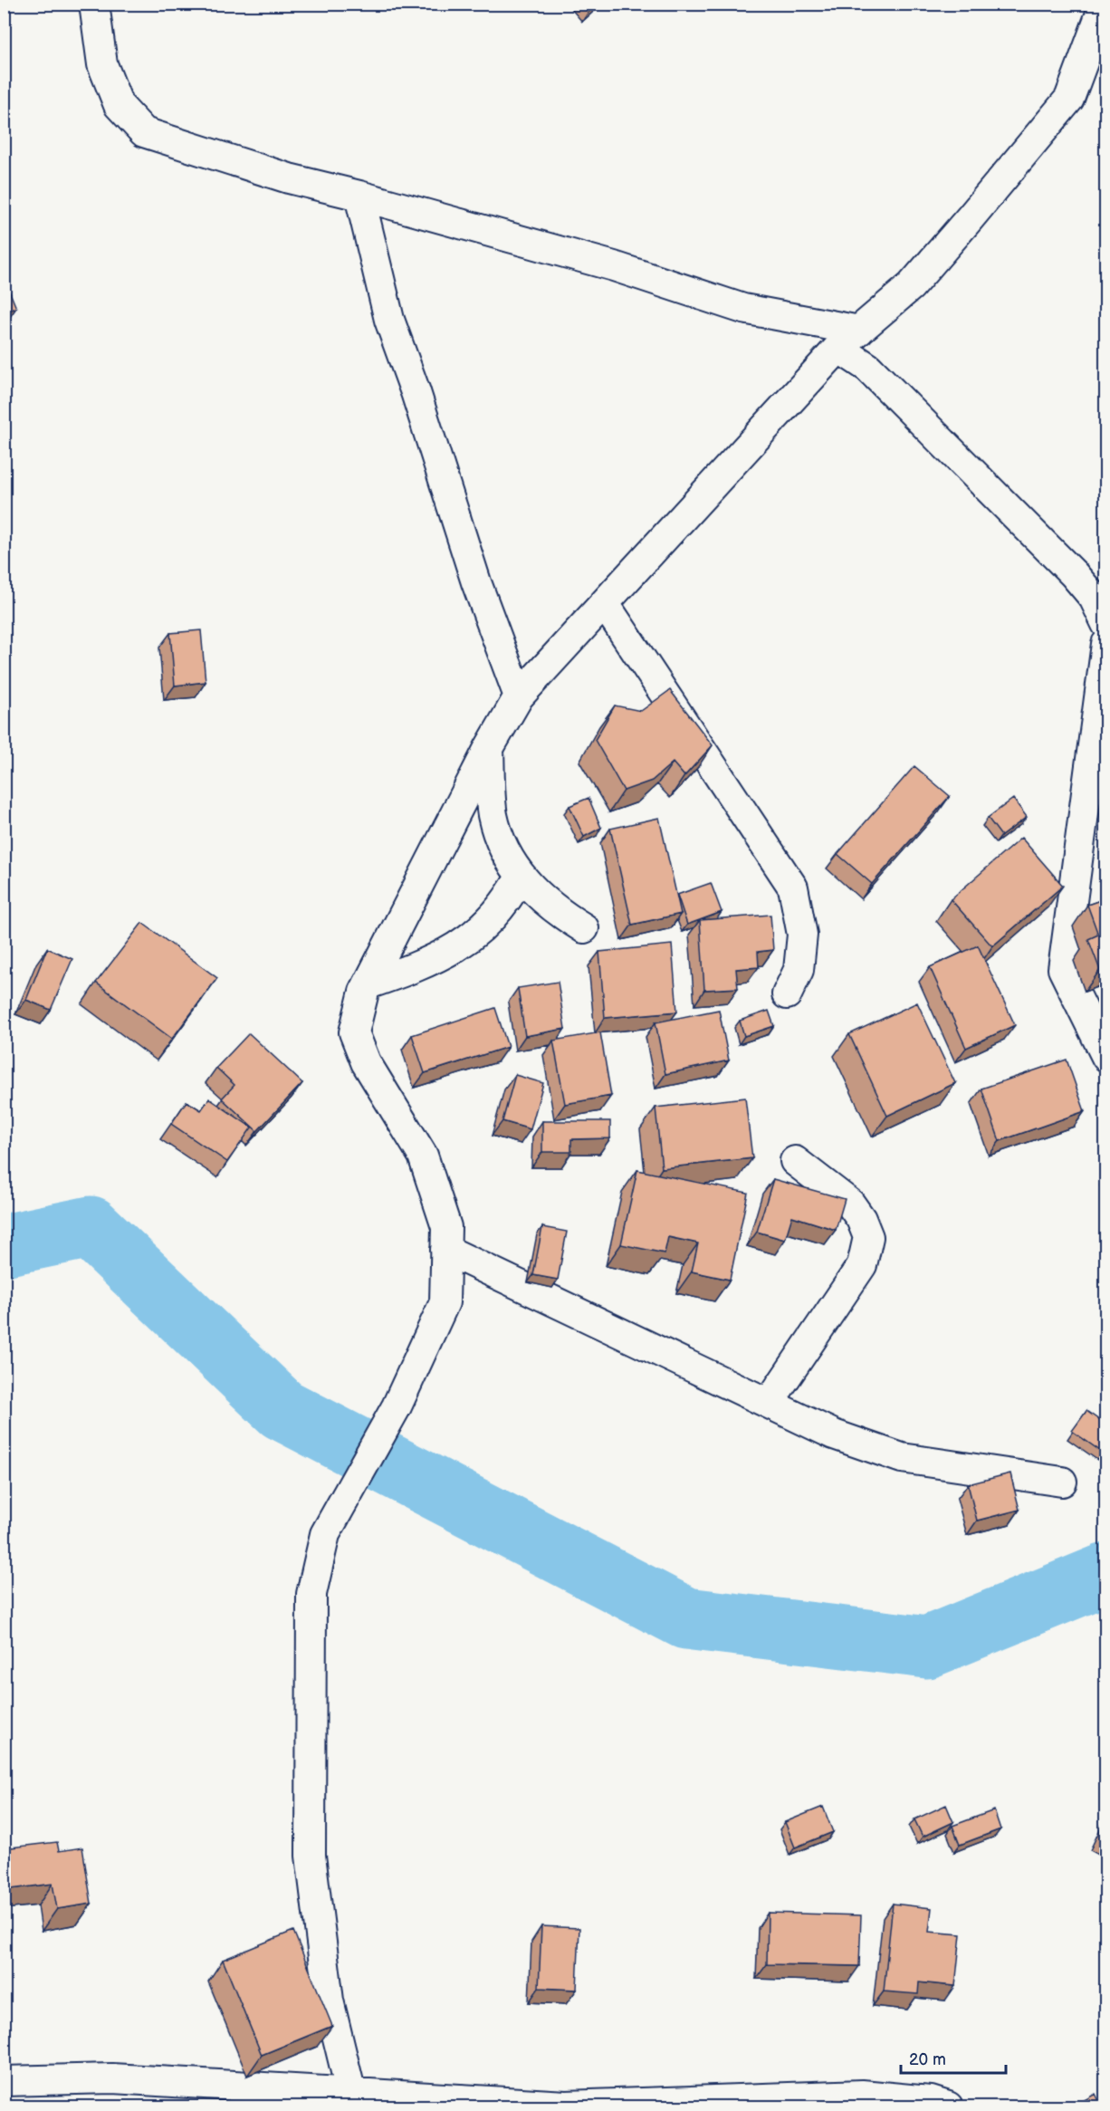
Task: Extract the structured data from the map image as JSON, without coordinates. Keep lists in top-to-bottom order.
{
  "scale_bar": "20 m"
}
